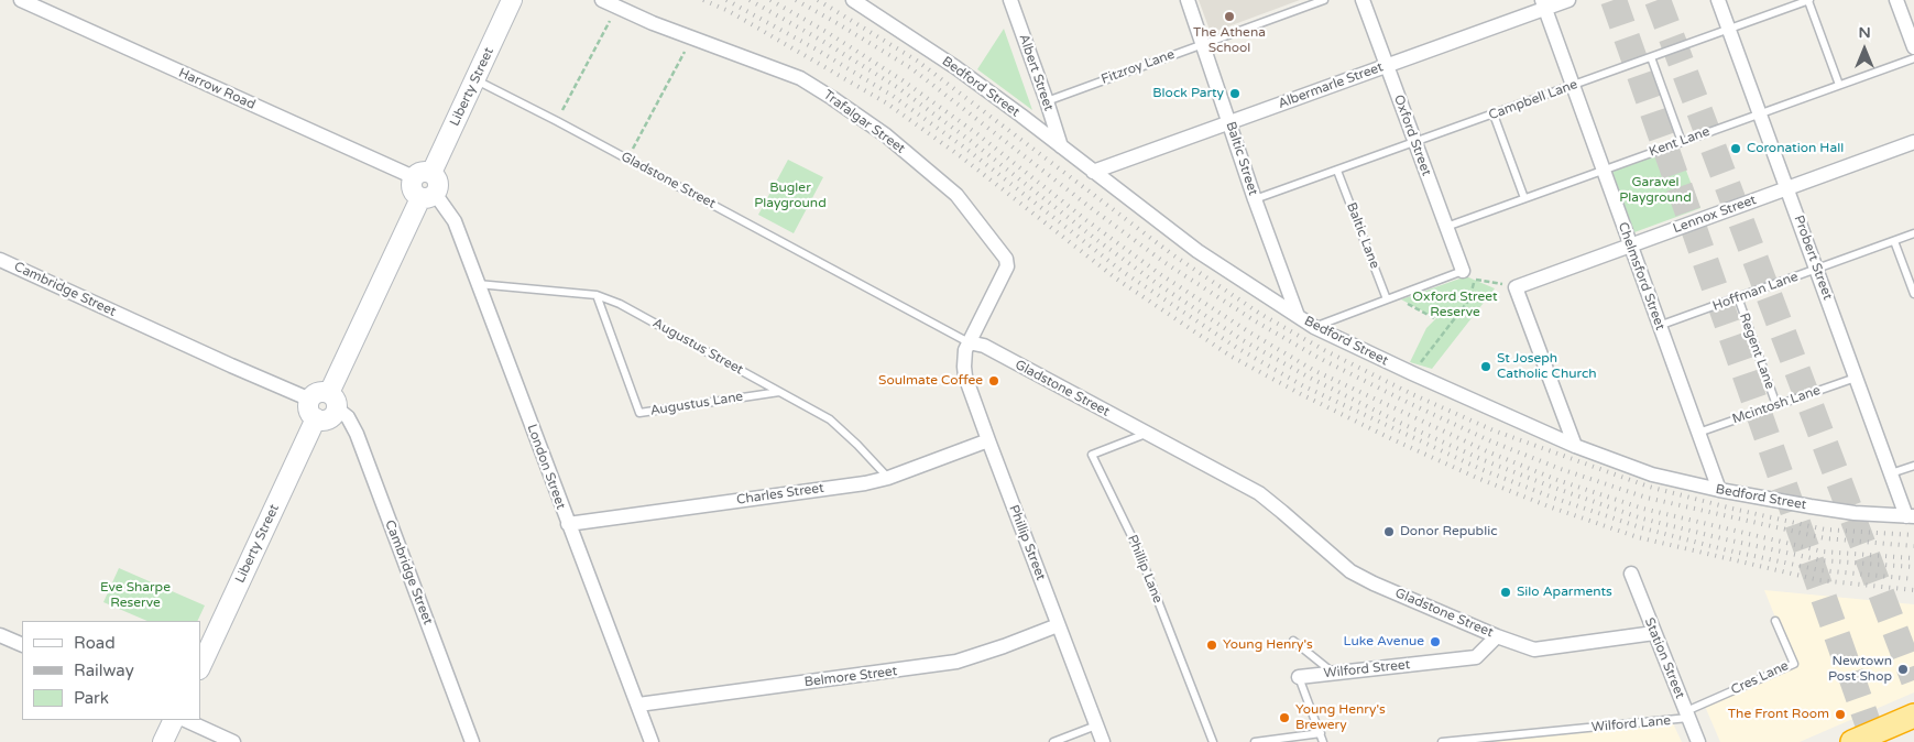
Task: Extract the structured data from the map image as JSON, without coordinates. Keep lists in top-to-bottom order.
{
  "streets": {
    "main road": ["Liberty Street"],
    "street": [
      "Albert Street",
      "Albermarle Street",
      "Bedford Street",
      "Harrow Road",
      "Trafalgar Street",
      "Oxford Street",
      "Baltic Street",
      "Gladstone Street",
      "Lennox Street",
      "Probert Street",
      "Chelmsford Street",
      "Cambridge Street",
      "London Street",
      "Charles Street",
      "Phillip Street",
      "Station Street",
      "Wilford Street",
      "Belmore Street"
    ],
    "lane": [
      "Fitzroy Lane",
      "Campbell Lane",
      "Kent Lane",
      "Baltic Lane",
      "Hoffman Lane",
      "Augustus Street",
      "Regent Lane",
      "Augustus Lane",
      "Mcintosh Lane",
      "Phillip Lane",
      "Cres Lane",
      "Wilford Lane"
    ]
  },
  "crossings": [
    ["Fitzroy Lane", "Albert Street"],
    ["Fitzroy Lane", "Baltic Street"],
    ["Albert Street", "Bedford Street"],
    ["Albermarle Street", "Bedford Street"],
    ["Albermarle Street", "Oxford Street"],
    ["Albermarle Street", "Baltic Street"],
    ["Albermarle Street", "Chelmsford Street"],
    ["Liberty Street", "Harrow Road"],
    ["Liberty Street", "Gladstone Street"],
    ["Liberty Street", "Cambridge Street"],
    ["Bedford Street", "Baltic Street"],
    ["Bedford Street", "Probert Street"],
    ["Bedford Street", "Chelmsford Street"],
    ["Campbell Lane", "Oxford Street"],
    ["Campbell Lane", "Baltic Street"],
    ["Campbell Lane", "Baltic Lane"],
    ["Campbell Lane", "Probert Street"],
    ["Campbell Lane", "Chelmsford Street"],
    ["Trafalgar Street", "Gladstone Street"],
    ["Trafalgar Street", "Phillip Street"],
    ["Oxford Street", "Kent Lane"],
    ["Kent Lane", "Probert Street"],
    ["Kent Lane", "Chelmsford Street"],
    ["Gladstone Street", "Phillip Street"],
    ["Gladstone Street", "Phillip Lane"],
    ["Gladstone Street", "Station Street"],
    ["Gladstone Street", "Wilford Street"],
    ["Lennox Street", "Probert Street"],
    ["Lennox Street", "Chelmsford Street"],
    ["Probert Street", "Hoffman Lane"],
    ["Probert Street", "Mcintosh Lane"],
    ["Chelmsford Street", "Hoffman Lane"],
    ["Chelmsford Street", "Mcintosh Lane"],
    ["Hoffman Lane", "Regent Lane"],
    ["Augustus Street", "Augustus Lane"],
    ["Augustus Street", "London Street"],
    ["Augustus Street", "Charles Street"],
    ["Regent Lane", "Mcintosh Lane"],
    ["London Street", "Charles Street"],
    ["London Street", "Belmore Street"],
    ["Charles Street", "Phillip Street"],
    ["Phillip Street", "Belmore Street"],
    ["Station Street", "Cres Lane"],
    ["Station Street", "Wilford Lane"],
    ["Cres Lane", "Wilford Lane"]
  ],
  "parks": [
    "Garavel Playground",
    "Bugler Playground",
    "Oxford Street Reserve",
    "Eve Sharpe Reserve"
  ],
  "places": [
    "The Athena School",
    "Block Party",
    "Coronation Hall",
    "St Joseph Catholic Church",
    "Soulmate Coffee",
    "Donor Republic",
    "Silo Aparments",
    "Luke Avenue",
    "Young Henry's",
    "Newtown Post Shop",
    "The Front Room",
    "Young Henry's Brewery"
  ],
  "legend": ["Road", "Railway", "Park"],
  "north": "top"
}
